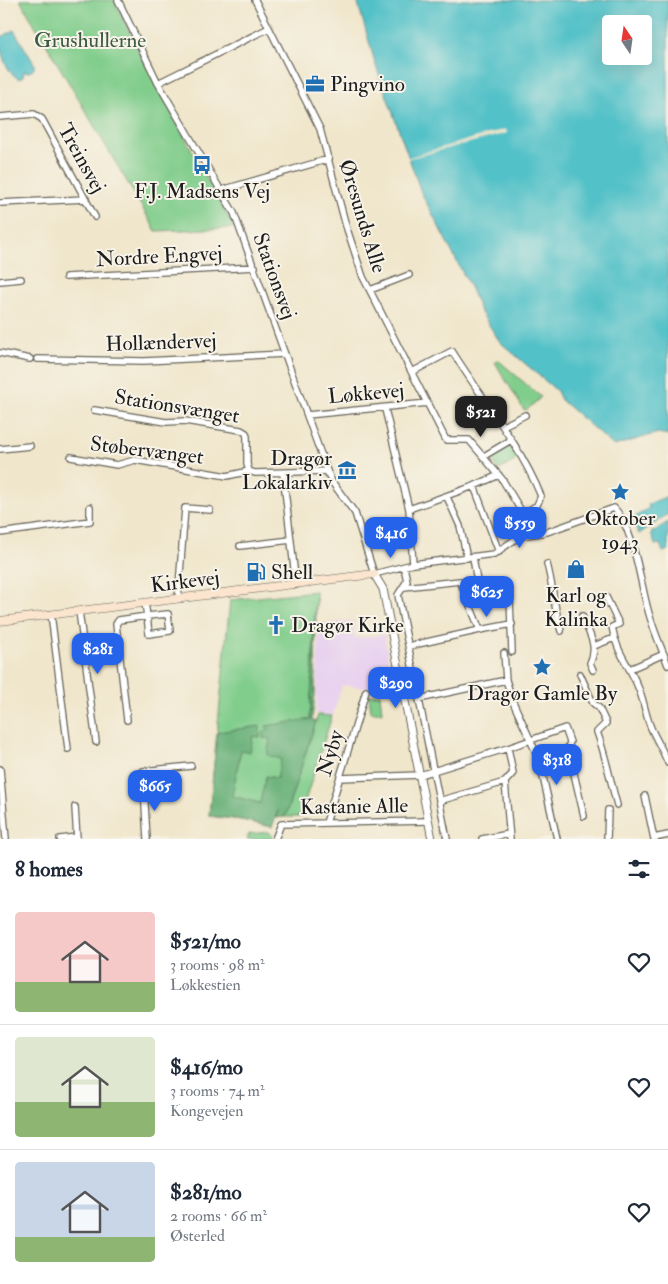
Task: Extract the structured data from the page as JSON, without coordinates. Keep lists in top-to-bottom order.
{
  "streets": {
    "main road": ["Kirkevej"],
    "street": [
      "Treinsvej",
      "Øresunds Alle",
      "Nordre Engvej",
      "Stationsvej",
      "Hollændervej",
      "Løkkevej",
      "Stationsvænget",
      "Støbervænget",
      "Nyby",
      "Kastanie Alle"
    ]
  },
  "crossings": [
    ["Øresunds Alle", "Løkkevej"],
    ["Nordre Engvej", "Stationsvej"],
    ["Stationsvej", "Hollændervej"],
    ["Stationsvej", "Løkkevej"],
    ["Stationsvej", "Støbervænget"],
    ["Stationsvej", "Kirkevej"],
    ["Stationsvænget", "Støbervænget"],
    ["Nyby", "Kastanie Alle"]
  ],
  "parks": ["Grushullerne"],
  "places": {
    "office": ["Pingvino"],
    "bus stop": ["F.J. Madsens Vej"],
    "museum": ["Dragør Lokalarkiv"],
    "place": ["Oktober 1943", "Dragør Gamle By"],
    "shop": ["Karl og Kalinka"],
    "fuel station": ["Shell"],
    "church": ["Dragør Kirke"]
  },
  "north": "top",
  "page": {
    "price": [
      "$521",
      "$559",
      "$416",
      "$625",
      "$281",
      "$290",
      "$318",
      "$665"
    ],
    "heading": "8 homes",
    "list": [
      {
        "name": "$521/mo",
        "note": "3 rooms · 98 m² · Løkkestien"
      },
      {
        "name": "$416/mo",
        "note": "3 rooms · 74 m² · Kongevejen"
      },
      {
        "name": "$281/mo",
        "note": "2 rooms · 66 m² · Østerled"
      }
    ]
  }
}
